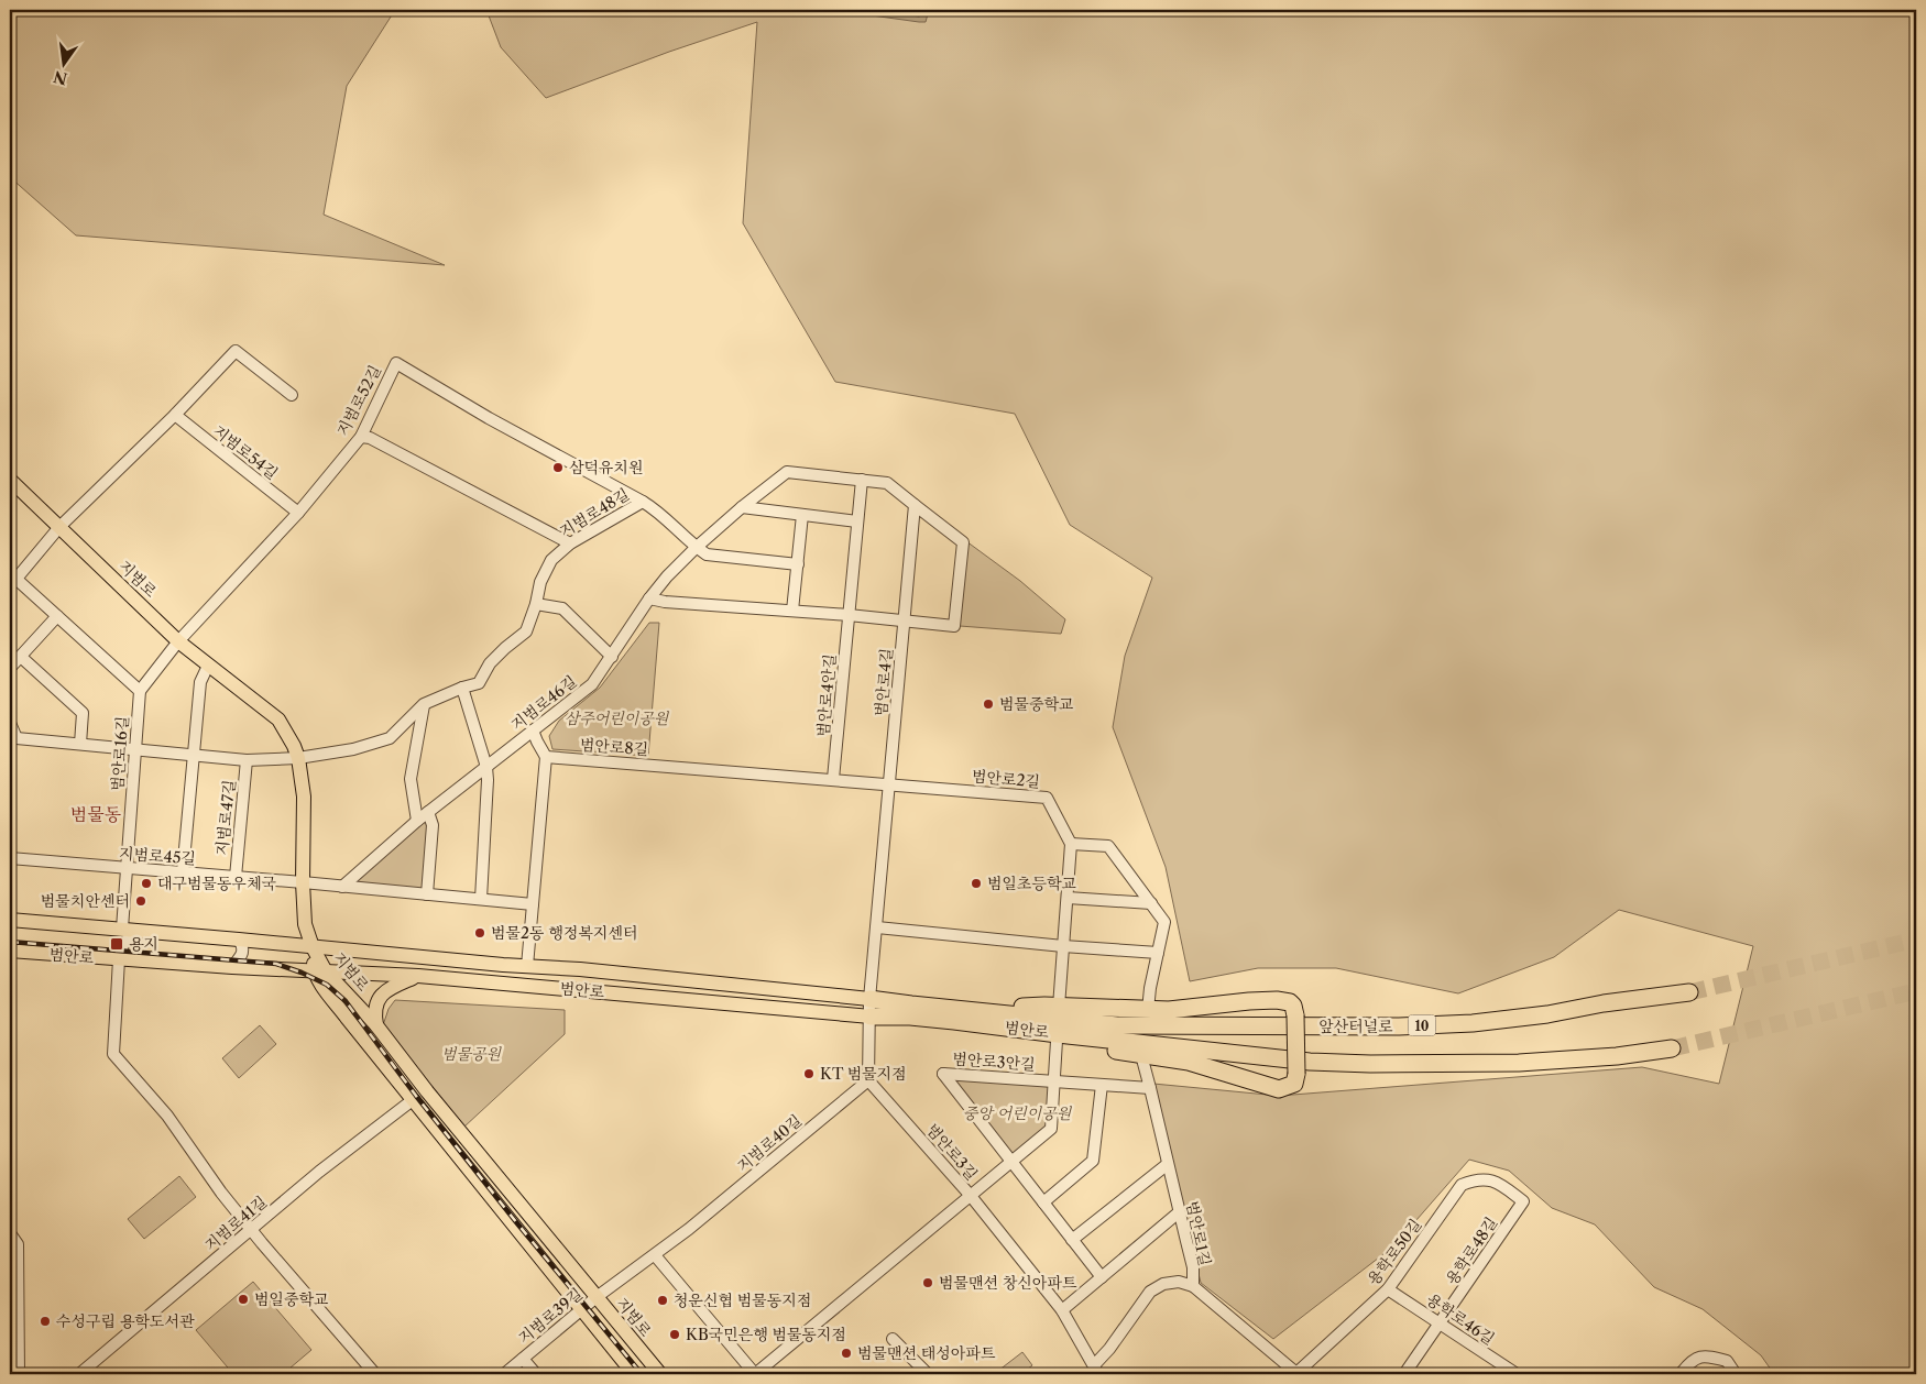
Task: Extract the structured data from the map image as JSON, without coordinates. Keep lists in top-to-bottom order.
{
  "streets": {
    "highway": ["범안로", "10", "앞산터널로"],
    "main road": ["지범로"],
    "street": [
      "지범로52길",
      "지범로54길",
      "지범로48길",
      "범안로4길",
      "범안로4안길",
      "지범로46길",
      "범안로8길",
      "범안로16길",
      "범안로2길",
      "지범로47길",
      "지범로45길",
      "범안로3안길",
      "지범로40길",
      "범안로3길",
      "지범로41길",
      "범안로1길",
      "용학로48길",
      "용학로50길",
      "지범로39길",
      "용학로46길"
    ]
  },
  "crossings": [
    ["지범로52길", "지범로54길"],
    ["지범로52길", "지범로48길"],
    ["지범로52길", "지범로"],
    ["지범로52길", "지범로46길"],
    ["지범로52길", "범안로16길"],
    ["지범로48길", "지범로"],
    ["지범로48길", "지범로47길"],
    ["지범로", "지범로47길"],
    ["지범로", "지범로45길"],
    ["지범로", "범안로"],
    ["지범로", "지범로39길"],
    ["범안로4길", "범안로8길"],
    ["범안로4길", "범안로2길"],
    ["범안로4길", "범안로"],
    ["범안로4안길", "지범로46길"],
    ["범안로4안길", "범안로8길"],
    ["범안로8길", "범안로2길"],
    ["범안로16길", "지범로47길"],
    ["범안로16길", "지범로45길"],
    ["범안로16길", "범안로"],
    ["지범로47길", "지범로45길"],
    ["범안로", "앞산터널로"],
    ["범안로3안길", "범안로3길"],
    ["범안로3안길", "범안로1길"],
    ["지범로40길", "범안로3길"],
    ["범안로3길", "범안로1길"],
    ["범안로1길", "용학로50길"],
    ["용학로48길", "용학로50길"],
    ["용학로48길", "용학로46길"],
    ["용학로50길", "용학로46길"]
  ],
  "districts": ["범물동"],
  "parks": ["삼주어린이공원", "범물공원", "중앙 어린이공원"],
  "places": {
    "other": [
      "삼덕유치원",
      "범물중학교",
      "대구범물동우체국",
      "범일초등학교",
      "범물치안센터",
      "범물2동 행정복지센터",
      "KT 범물지점",
      "범물맨션 창신아파트",
      "범일중학교",
      "청운신협 범물동지점",
      "수성구립 용학도서관",
      "KB국민은행 범물동지점",
      "범물맨션 태성아파트"
    ],
    "transit": ["용지"]
  },
  "north": "bottom"
}
